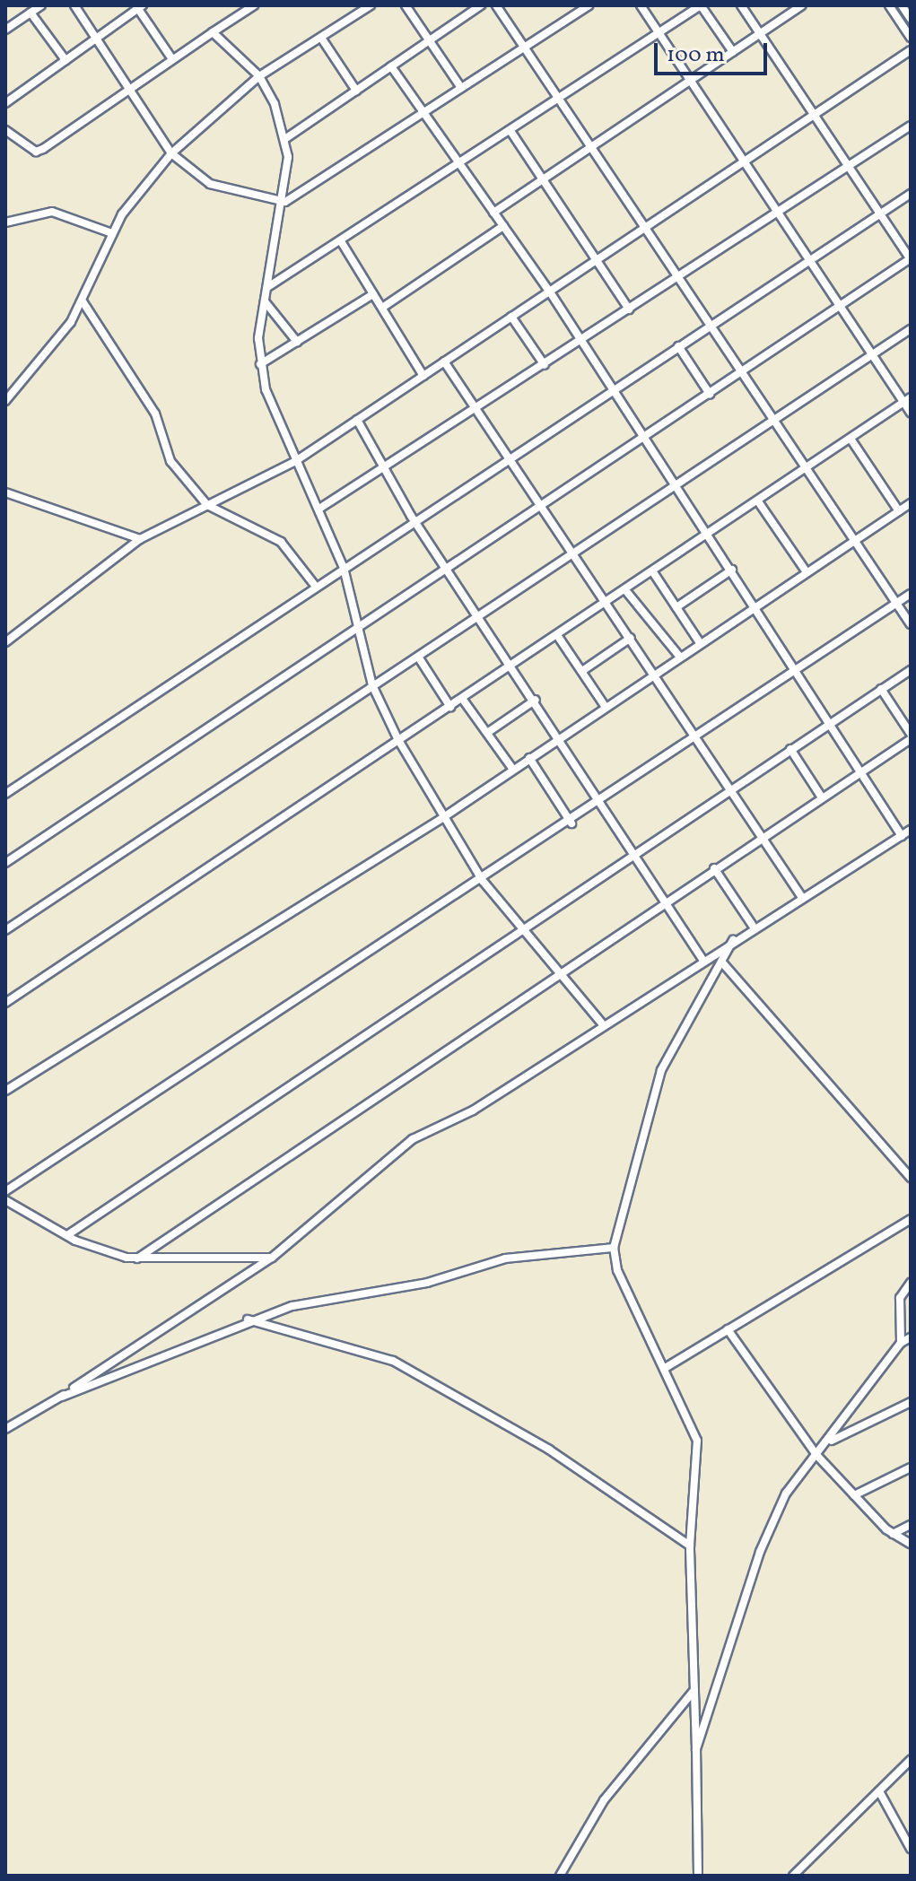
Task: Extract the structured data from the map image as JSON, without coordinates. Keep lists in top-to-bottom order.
{
  "scale_bar": "100 m"
}
